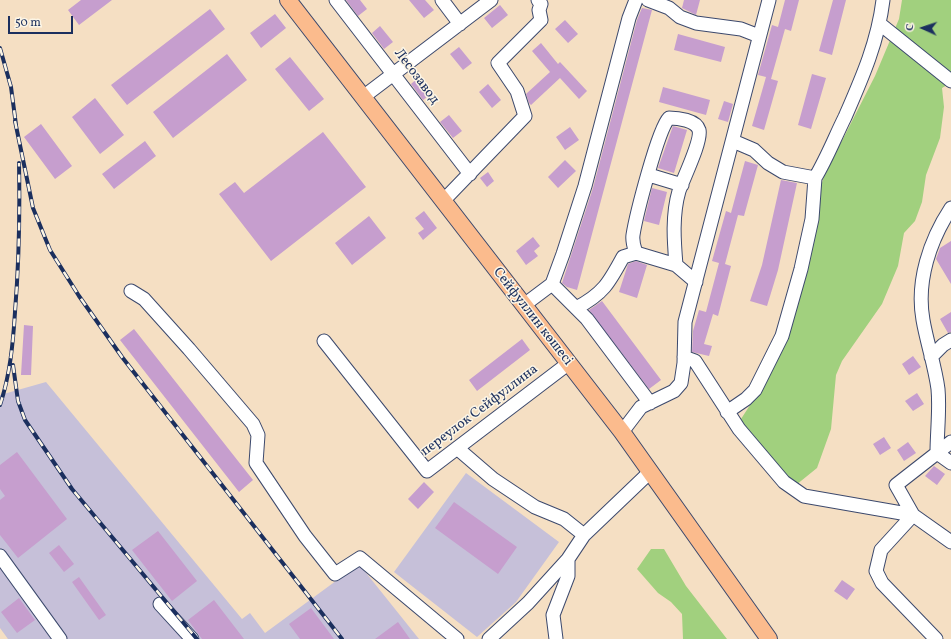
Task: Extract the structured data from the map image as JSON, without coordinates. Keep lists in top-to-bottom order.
{
  "streets": {
    "main road": ["Сейфуллин көшесі"],
    "street": ["Лесозавод", "переулок Сейфуллина"]
  },
  "crossings": [
    ["Сейфуллин көшесі", "переулок Сейфуллина"]
  ],
  "scale_bar": "50 m",
  "north": "left"
}
